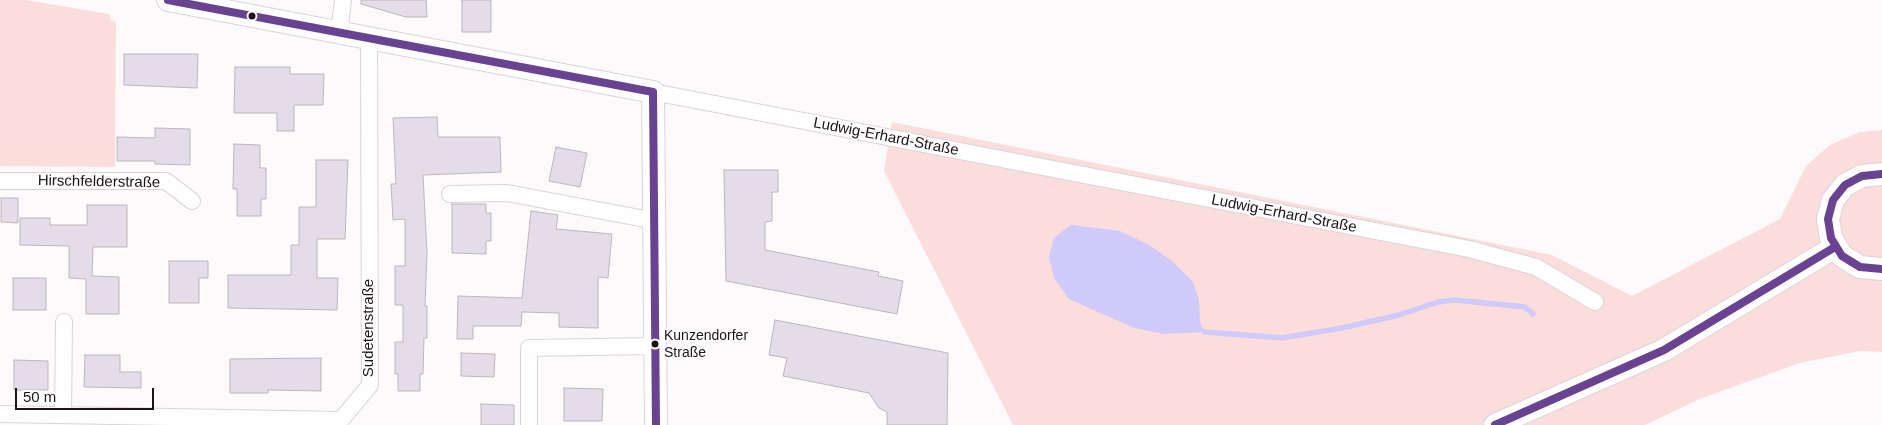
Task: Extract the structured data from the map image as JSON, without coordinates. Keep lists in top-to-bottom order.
{
  "streets": {
    "street": ["Ludwig-Erhard-Straße", "Hirschfelderstraße", "Sudetenstraße"]
  },
  "crossings": [
    ["Ludwig-Erhard-Straße", "Sudetenstraße"]
  ],
  "places": ["Kunzendorfer Straße"],
  "scale_bar": "50 m"
}
